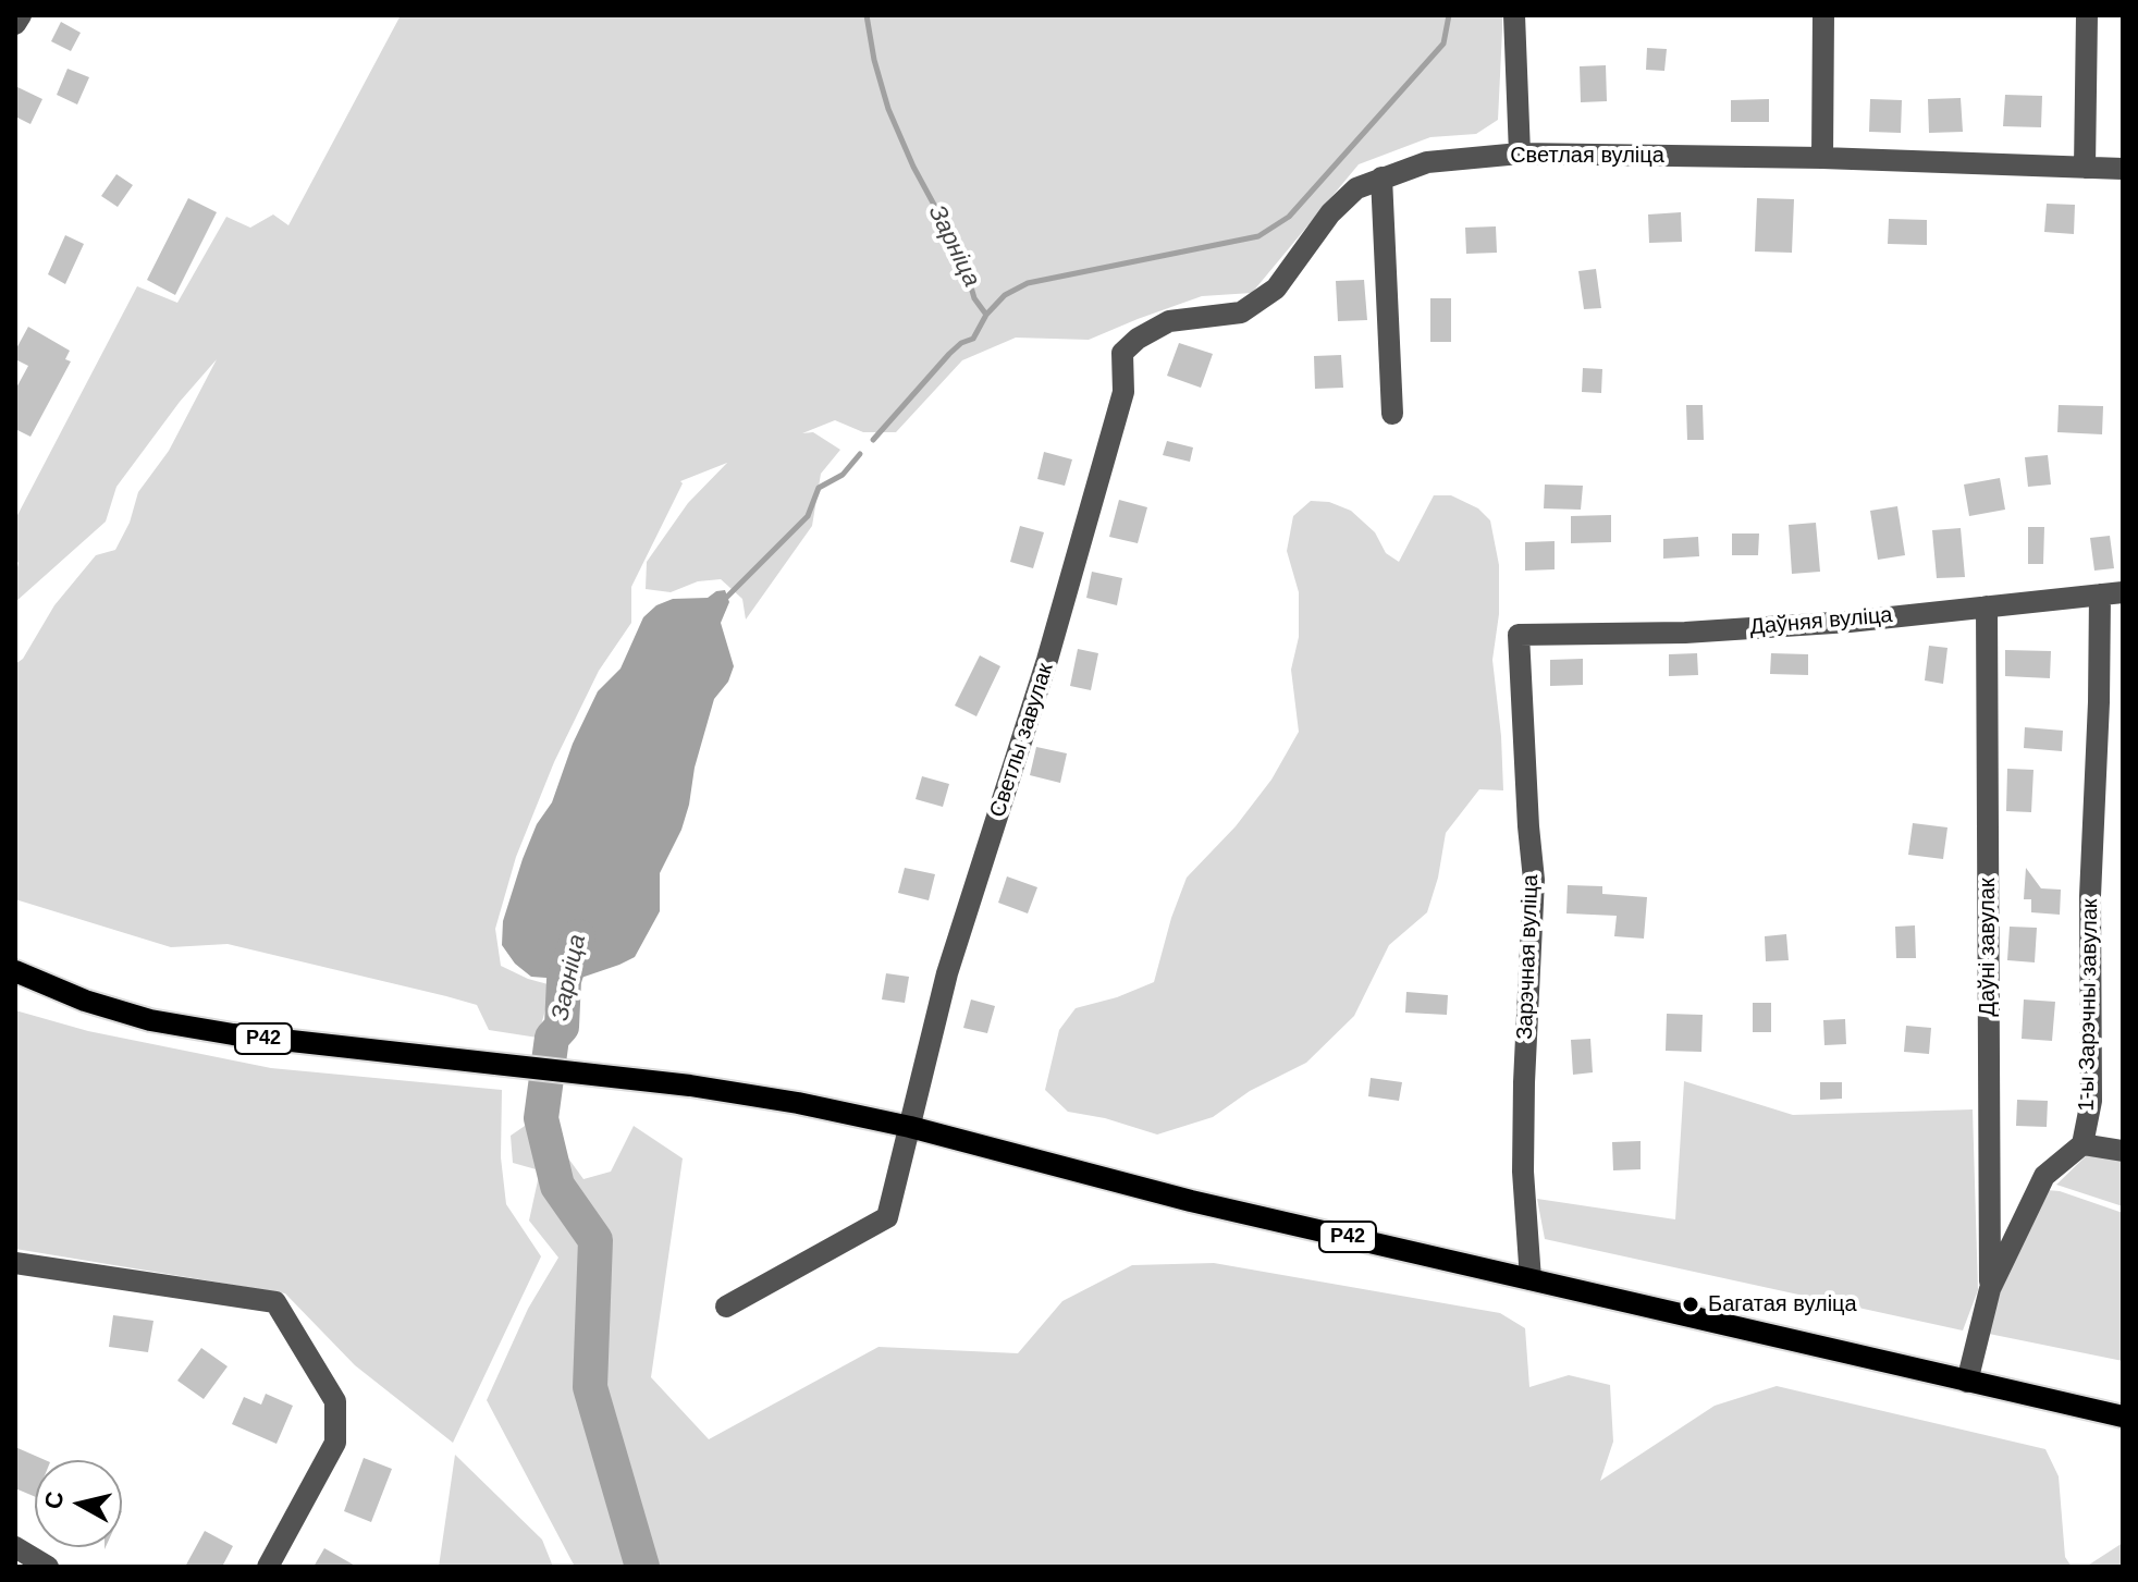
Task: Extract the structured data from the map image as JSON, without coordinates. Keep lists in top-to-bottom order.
{
  "streets": {
    "main road": ["Р42"],
    "street": [
      "Светлая вуліца",
      "Даўняя вуліца",
      "Светлы завулак",
      "Даўні завулак",
      "Зарэчная вуліца",
      "1-ы Зарэчны завулак"
    ]
  },
  "crossings": [
    ["Светлая вуліца", "Светлы завулак"],
    ["Даўняя вуліца", "Даўні завулак"],
    ["Даўняя вуліца", "Зарэчная вуліца"],
    ["Даўняя вуліца", "1-ы Зарэчны завулак"],
    ["Светлы завулак", "Р42"],
    ["Зарэчная вуліца", "Р42"]
  ],
  "water": ["Зарніца"],
  "places": ["Багатая вуліца"],
  "north": "left"
}
